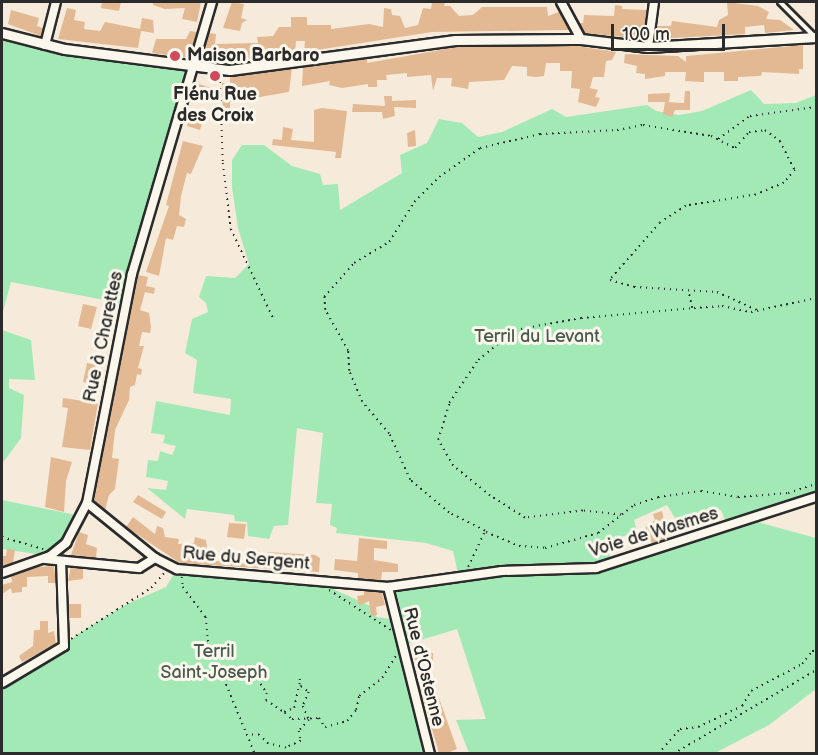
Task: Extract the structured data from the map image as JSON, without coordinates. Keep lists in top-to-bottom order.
{
  "streets": {
    "street": [
      "Rue à Charettes",
      "Voie de Wasmes",
      "Rue du Sergent",
      "Rue d'Ostenne"
    ]
  },
  "crossings": [
    ["Rue à Charettes", "Rue du Sergent"],
    ["Voie de Wasmes", "Rue du Sergent"],
    ["Voie de Wasmes", "Rue d'Ostenne"],
    ["Rue du Sergent", "Rue d'Ostenne"]
  ],
  "parks": ["Terril du Levant", "Terril Saint-Joseph"],
  "places": ["Maison Barbaro", "Flénu Rue des Croix"],
  "scale_bar": "100 m"
}
